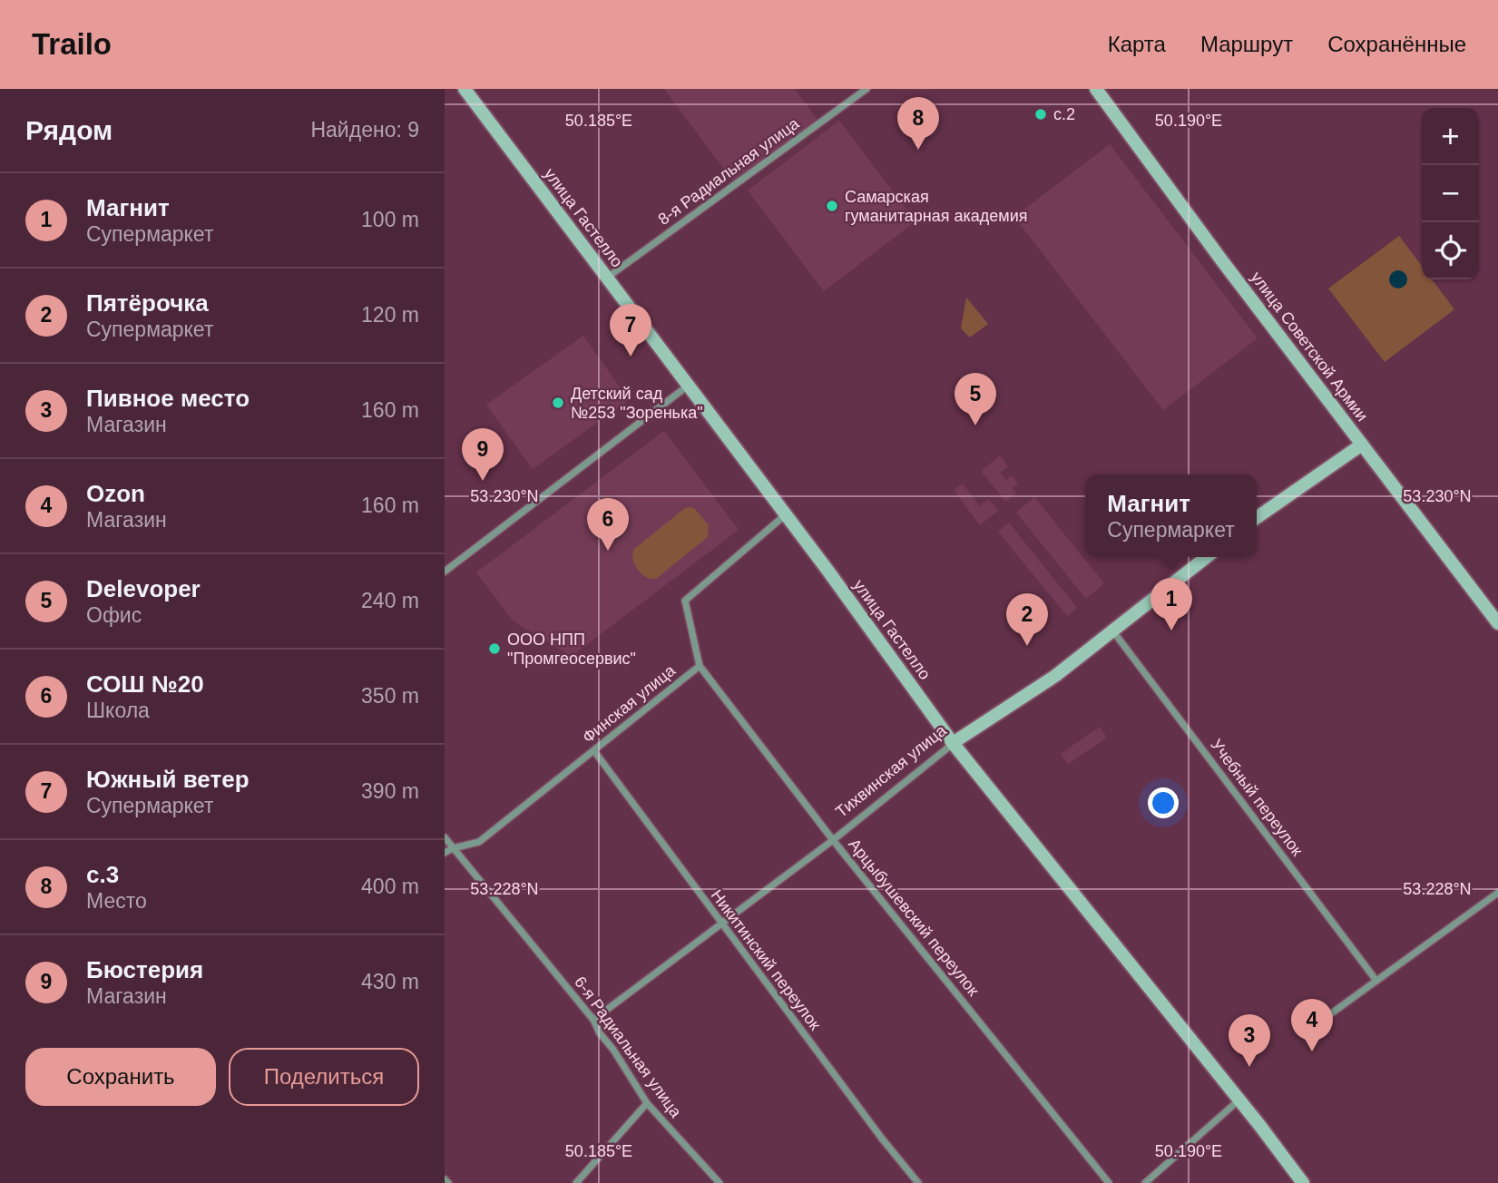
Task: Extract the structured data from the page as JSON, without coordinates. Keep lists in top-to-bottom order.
{
  "streets": {
    "street": [
      "8-я Радиальная улица",
      "улица Гастелло",
      "улица Советской Армии",
      "Финская улица",
      "Тихвинская улица",
      "Учебный переулок",
      "Арцыбушевский переулок",
      "Никитинский переулок",
      "6-я Радиальная улица"
    ]
  },
  "crossings": [
    ["8-я Радиальная улица", "улица Гастелло"],
    ["улица Гастелло", "Финская улица"],
    ["улица Гастелло", "Тихвинская улица"],
    ["Финская улица", "Арцыбушевский переулок"],
    ["Финская улица", "Никитинский переулок"],
    ["Финская улица", "6-я Радиальная улица"],
    ["Тихвинская улица", "Учебный переулок"],
    ["Тихвинская улица", "Арцыбушевский переулок"],
    ["Тихвинская улица", "Никитинский переулок"],
    ["Тихвинская улица", "6-я Радиальная улица"]
  ],
  "places": [
    "с.2",
    "Самарская гуманитарная академия",
    "Детский сад №253 \"Зоренька\"",
    "ООО НПП \"Промгеосервис\""
  ],
  "page": {
    "header": "Trailo",
    "nav": ["Карта", "Маршрут", "Сохранённые"],
    "heading": ["Рядом", "Найдено: 9"],
    "pins": [
      "8",
      "7",
      "5",
      "9",
      "6",
      "1",
      "2",
      "4",
      "3"
    ],
    "map_buttons": ["+", "−"],
    "list": [
      {
        "mark": "1",
        "name": "Магнит",
        "note": "Супермаркет",
        "value": "100 m"
      },
      {
        "mark": "2",
        "name": "Пятёрочка",
        "note": "Супермаркет",
        "value": "120 m"
      },
      {
        "mark": "3",
        "name": "Пивное место",
        "note": "Магазин",
        "value": "160 m"
      },
      {
        "mark": "4",
        "name": "Ozon",
        "note": "Магазин",
        "value": "160 m"
      },
      {
        "mark": "5",
        "name": "Delevoper",
        "note": "Офис",
        "value": "240 m"
      },
      {
        "mark": "6",
        "name": "СОШ №20",
        "note": "Школа",
        "value": "350 m"
      },
      {
        "mark": "7",
        "name": "Южный ветер",
        "note": "Супермаркет",
        "value": "390 m"
      },
      {
        "mark": "8",
        "name": "с.3",
        "note": "Место",
        "value": "400 m"
      },
      {
        "mark": "9",
        "name": "Бюстерия",
        "note": "Магазин",
        "value": "430 m"
      }
    ],
    "popup": ["Магнит", "Супермаркет"],
    "buttons": ["Сохранить", "Поделиться"]
  },
  "coordinates": [
    "50.185°E",
    "50.190°E",
    "53.230°N",
    "53.228°N"
  ]
}
